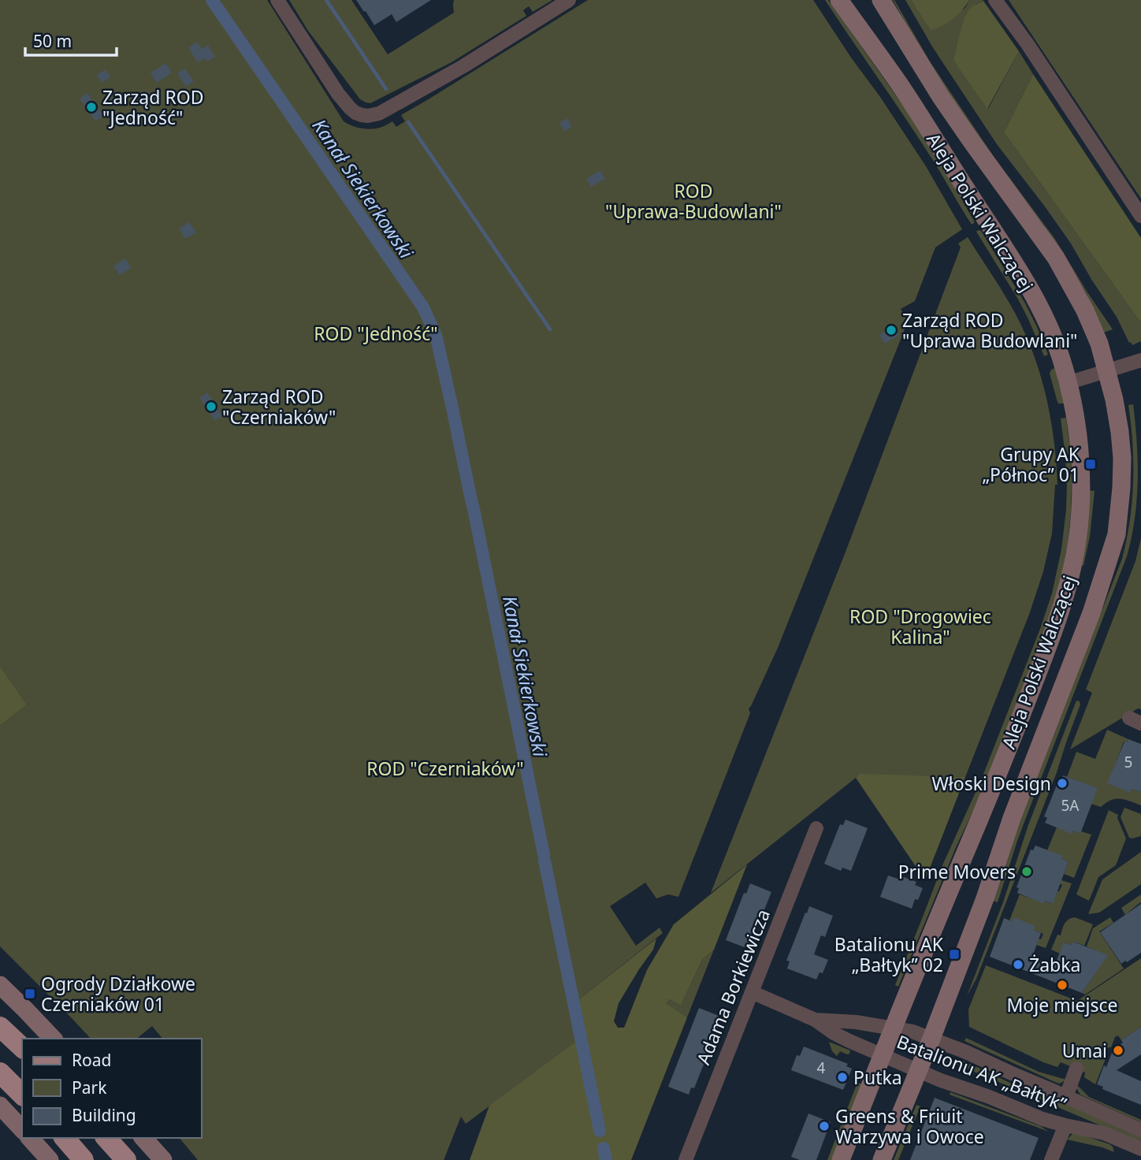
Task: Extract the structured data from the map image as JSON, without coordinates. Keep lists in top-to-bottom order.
{
  "streets": {
    "main road": ["Aleja Polski Walczącej"],
    "street": ["Adama Borkiewicza", "Batalionu AK „Bałtyk”"]
  },
  "crossings": [
    ["Aleja Polski Walczącej", "Batalionu AK „Bałtyk”"],
    ["Adama Borkiewicza", "Batalionu AK „Bałtyk”"]
  ],
  "water": ["Kanał Siekierkowski"],
  "parks": [
    "ROD \"Uprawa-Budowlani\"",
    "ROD \"Jedność\"",
    "ROD \"Drogowiec Kalina\"",
    "ROD \"Czerniaków\""
  ],
  "places": {
    "other": [
      "Zarząd ROD \"Jedność\"",
      "Zarząd ROD \"Uprawa Budowlani\"",
      "Zarząd ROD \"Czerniaków\"",
      "Włoski Design",
      "Prime Movers",
      "Żabka",
      "Moje miejsce",
      "Umai",
      "Putka",
      "Greens & Friuit Warzywa i Owoce"
    ],
    "transit": ["Grupy AK „Północ” 01", "Batalionu AK „Bałtyk” 02", "Ogrody Działkowe Czerniaków 01"]
  },
  "house_numbers": ["5", "5A", "4"],
  "legend": ["Road", "Park", "Building"],
  "scale_bar": "50 m"
}
